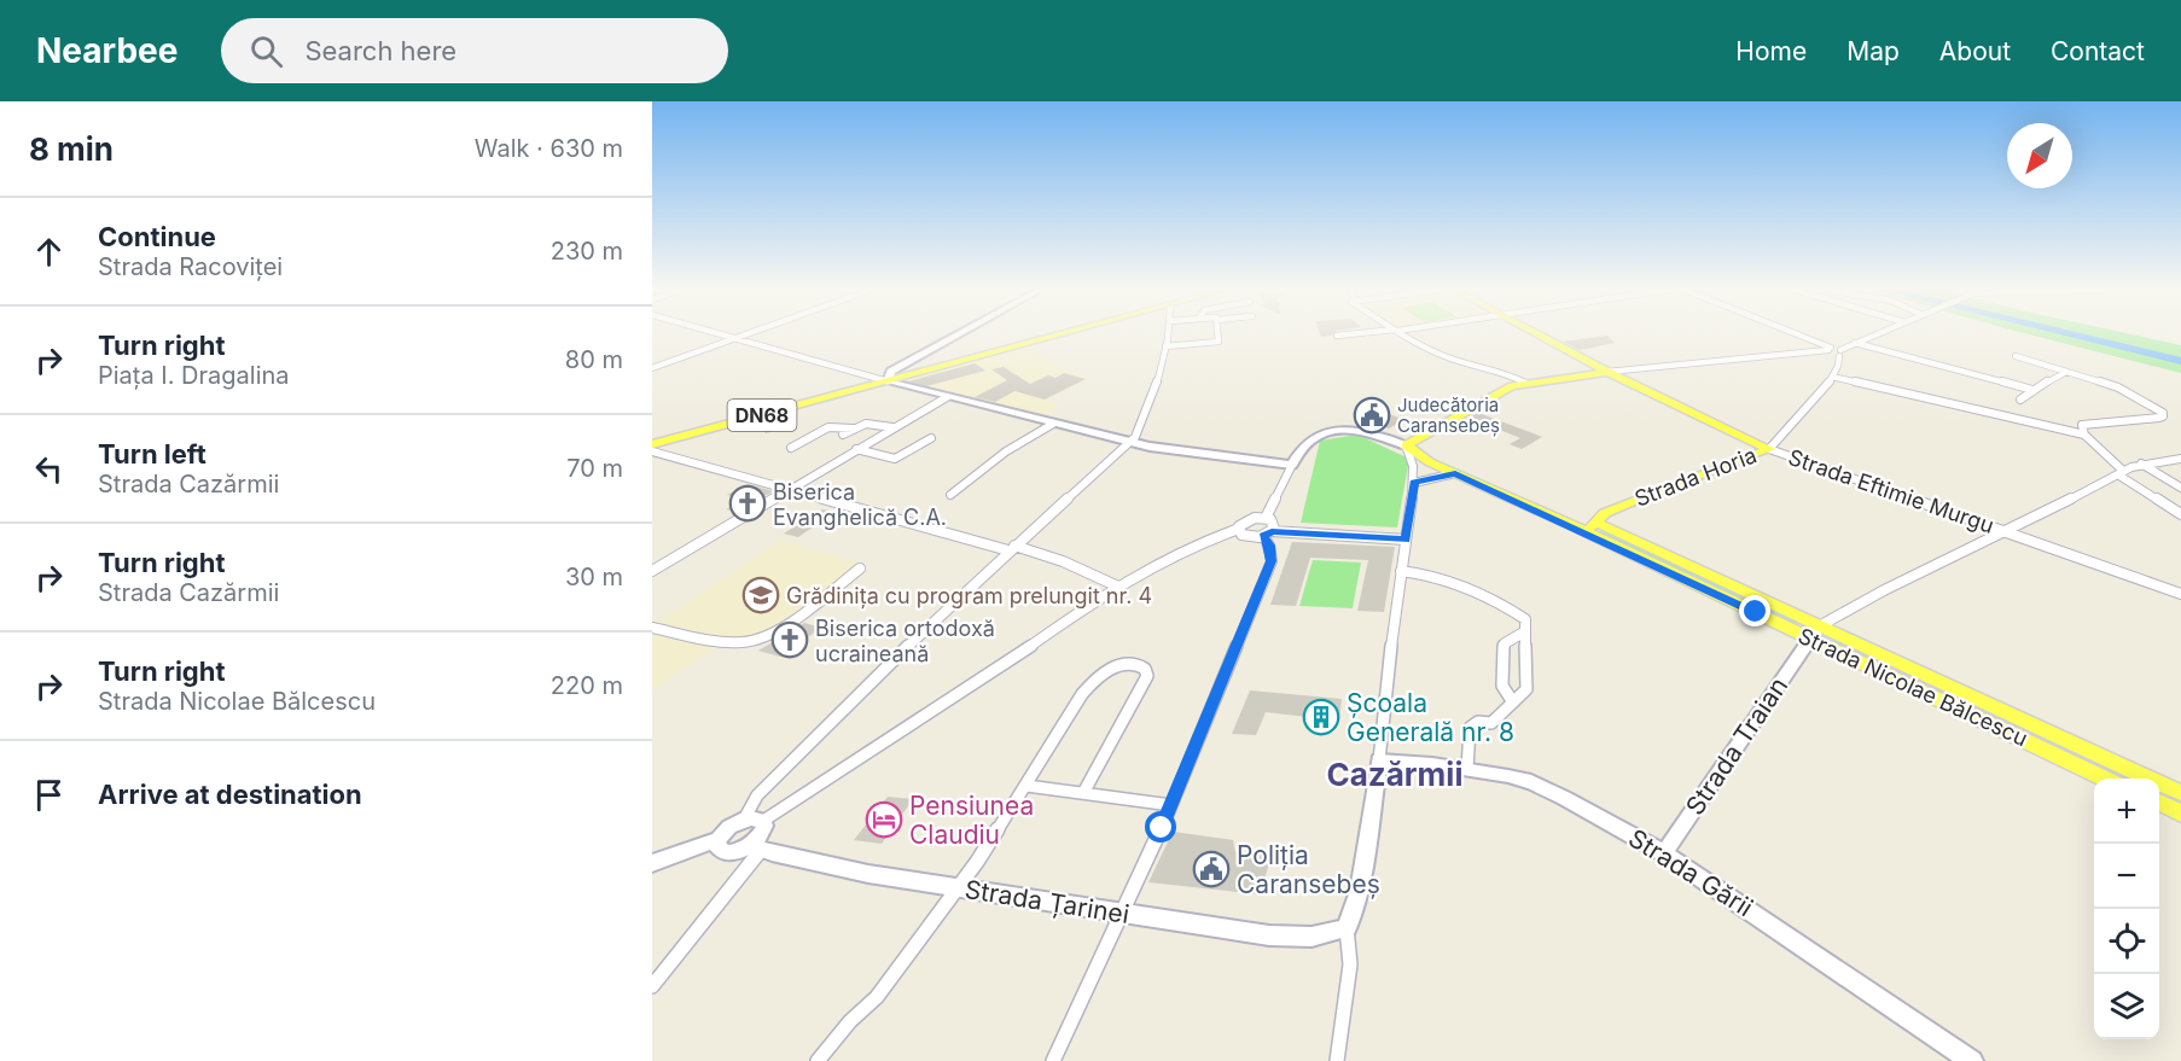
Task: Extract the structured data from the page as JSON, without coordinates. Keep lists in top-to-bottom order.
{
  "streets": {
    "main road": [
      "DN68",
      "Strada Horia",
      "Strada Eftimie Murgu",
      "Strada Nicolae Bălcescu"
    ],
    "street": ["Strada Traian", "Strada Gării", "Strada Țarinei"]
  },
  "crossings": [
    ["Strada Horia", "Strada Eftimie Murgu"],
    ["Strada Horia", "Strada Nicolae Bălcescu"],
    ["Strada Nicolae Bălcescu", "Strada Traian"],
    ["Strada Traian", "Strada Gării"]
  ],
  "districts": ["Cazărmii"],
  "places": {
    "public building": ["Judecătoria Caransebeș", "Poliția Caransebeș"],
    "church": ["Biserica Evanghelică C.A.", "Biserica ortodoxă ucraineană"],
    "school or university": ["Grădinița cu program prelungit nr. 4"],
    "building": ["Școala Generală nr. 8"],
    "hotel": ["Pensiunea Claudiu"]
  },
  "north": "bottom left",
  "page": {
    "header": "Nearbee",
    "search": "Search here",
    "nav": [
      "Home",
      "Map",
      "About",
      "Contact"
    ],
    "heading": ["8 min", "Walk · 630 m"],
    "list": [
      ["Continue", "Strada Racoviței", "230 m"],
      ["Turn right", "Piața I. Dragalina", "80 m"],
      ["Turn left", "Strada Cazărmii", "70 m"],
      ["Turn right", "Strada Cazărmii", "30 m"],
      ["Turn right", "Strada Nicolae Bălcescu", "220 m"],
      "Arrive at destination"
    ],
    "map_buttons": ["+", "−"]
  }
}
